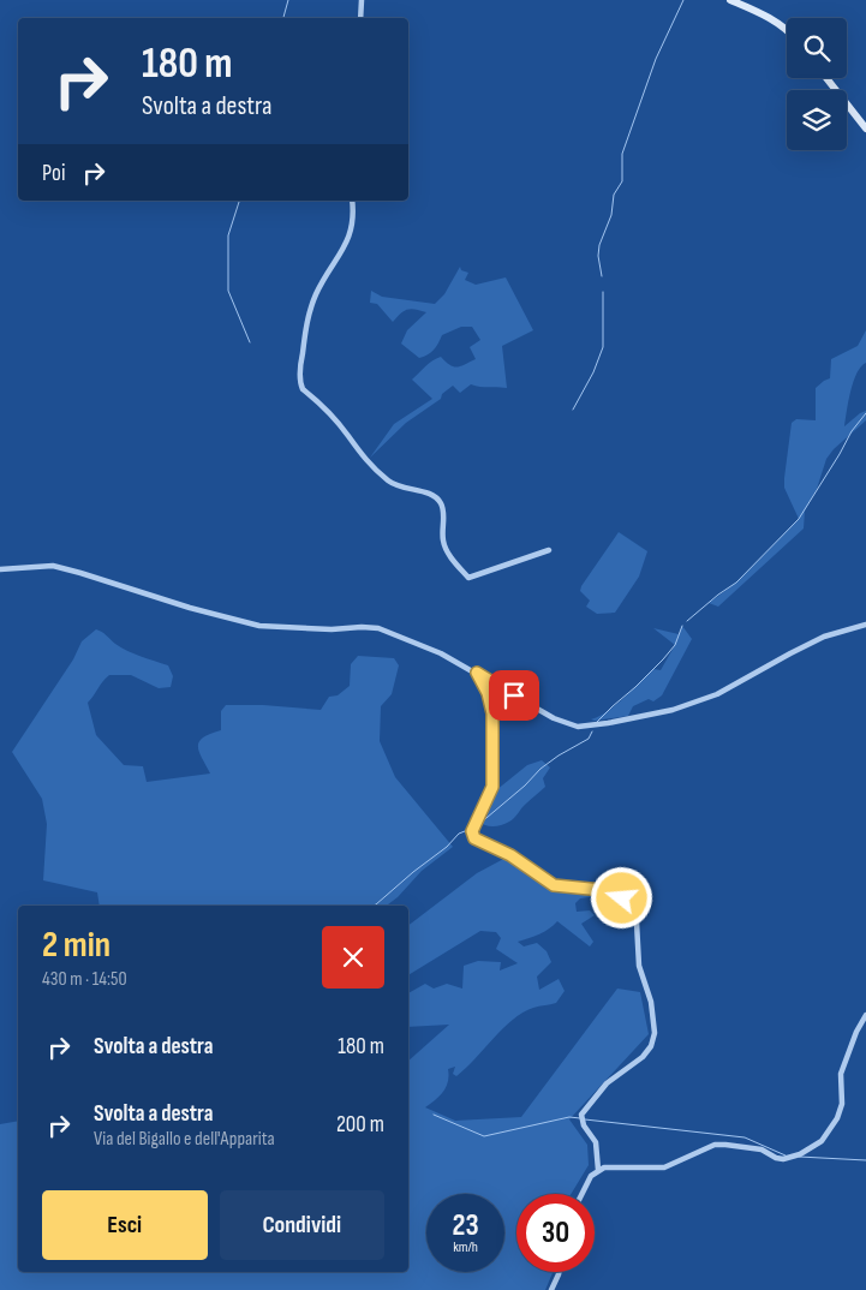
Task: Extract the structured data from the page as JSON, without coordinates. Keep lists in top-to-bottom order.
{
  "page": {
    "turn": ["180 m", "Svolta a destra"],
    "then": "Poi",
    "heading": ["2 min", "430 m · 14:50"],
    "list": [
      {
        "name": "Svolta a destra",
        "value": "180 m"
      },
      {
        "name": "Svolta a destra",
        "note": "Via del Bigallo e dell'Apparita",
        "value": "200 m"
      }
    ],
    "buttons": ["Esci", "Condividi"],
    "speed": "23 km/h",
    "limit": "30"
  }
}
